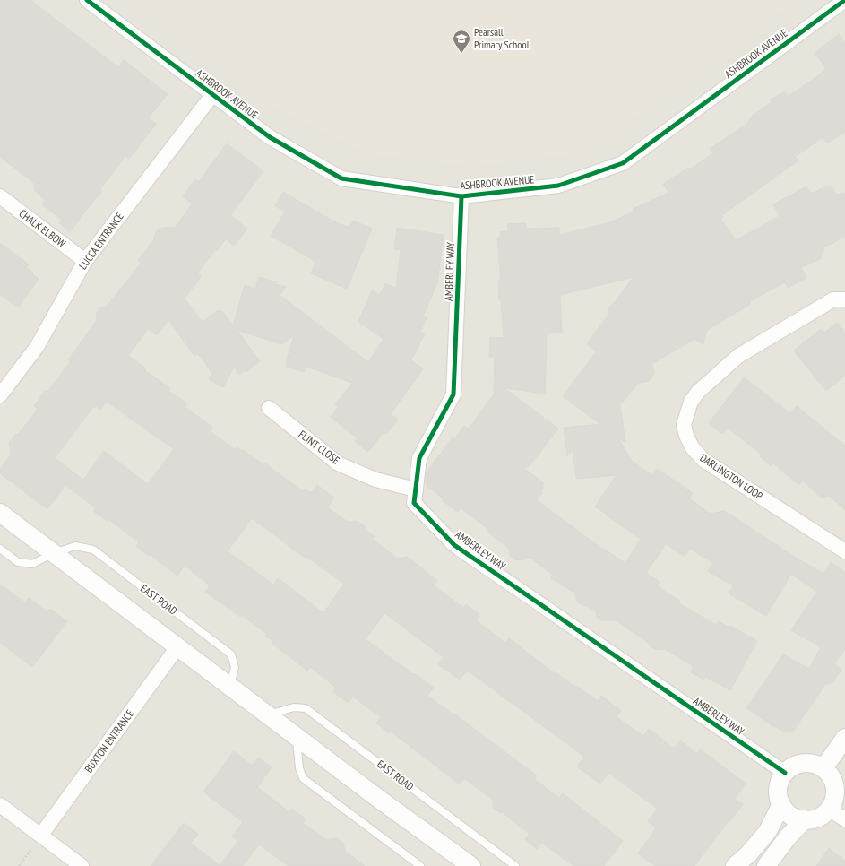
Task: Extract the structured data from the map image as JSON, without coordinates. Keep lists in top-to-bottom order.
{
  "streets": {
    "street": [
      "ASHBROOK AVENUE",
      "CHALK ELBOW",
      "LUCCA ENTRANCE",
      "AMBERLEY WAY",
      "FLINT CLOSE",
      "DARLINGTON LOOP",
      "BUXTON ENTRANCE"
    ],
    "lane": ["EAST ROAD"]
  },
  "crossings": [
    ["ASHBROOK AVENUE", "LUCCA ENTRANCE"],
    ["ASHBROOK AVENUE", "AMBERLEY WAY"],
    ["CHALK ELBOW", "LUCCA ENTRANCE"],
    ["AMBERLEY WAY", "FLINT CLOSE"]
  ],
  "places": {
    "school or university": ["Pearsall Primary School"]
  }
}
